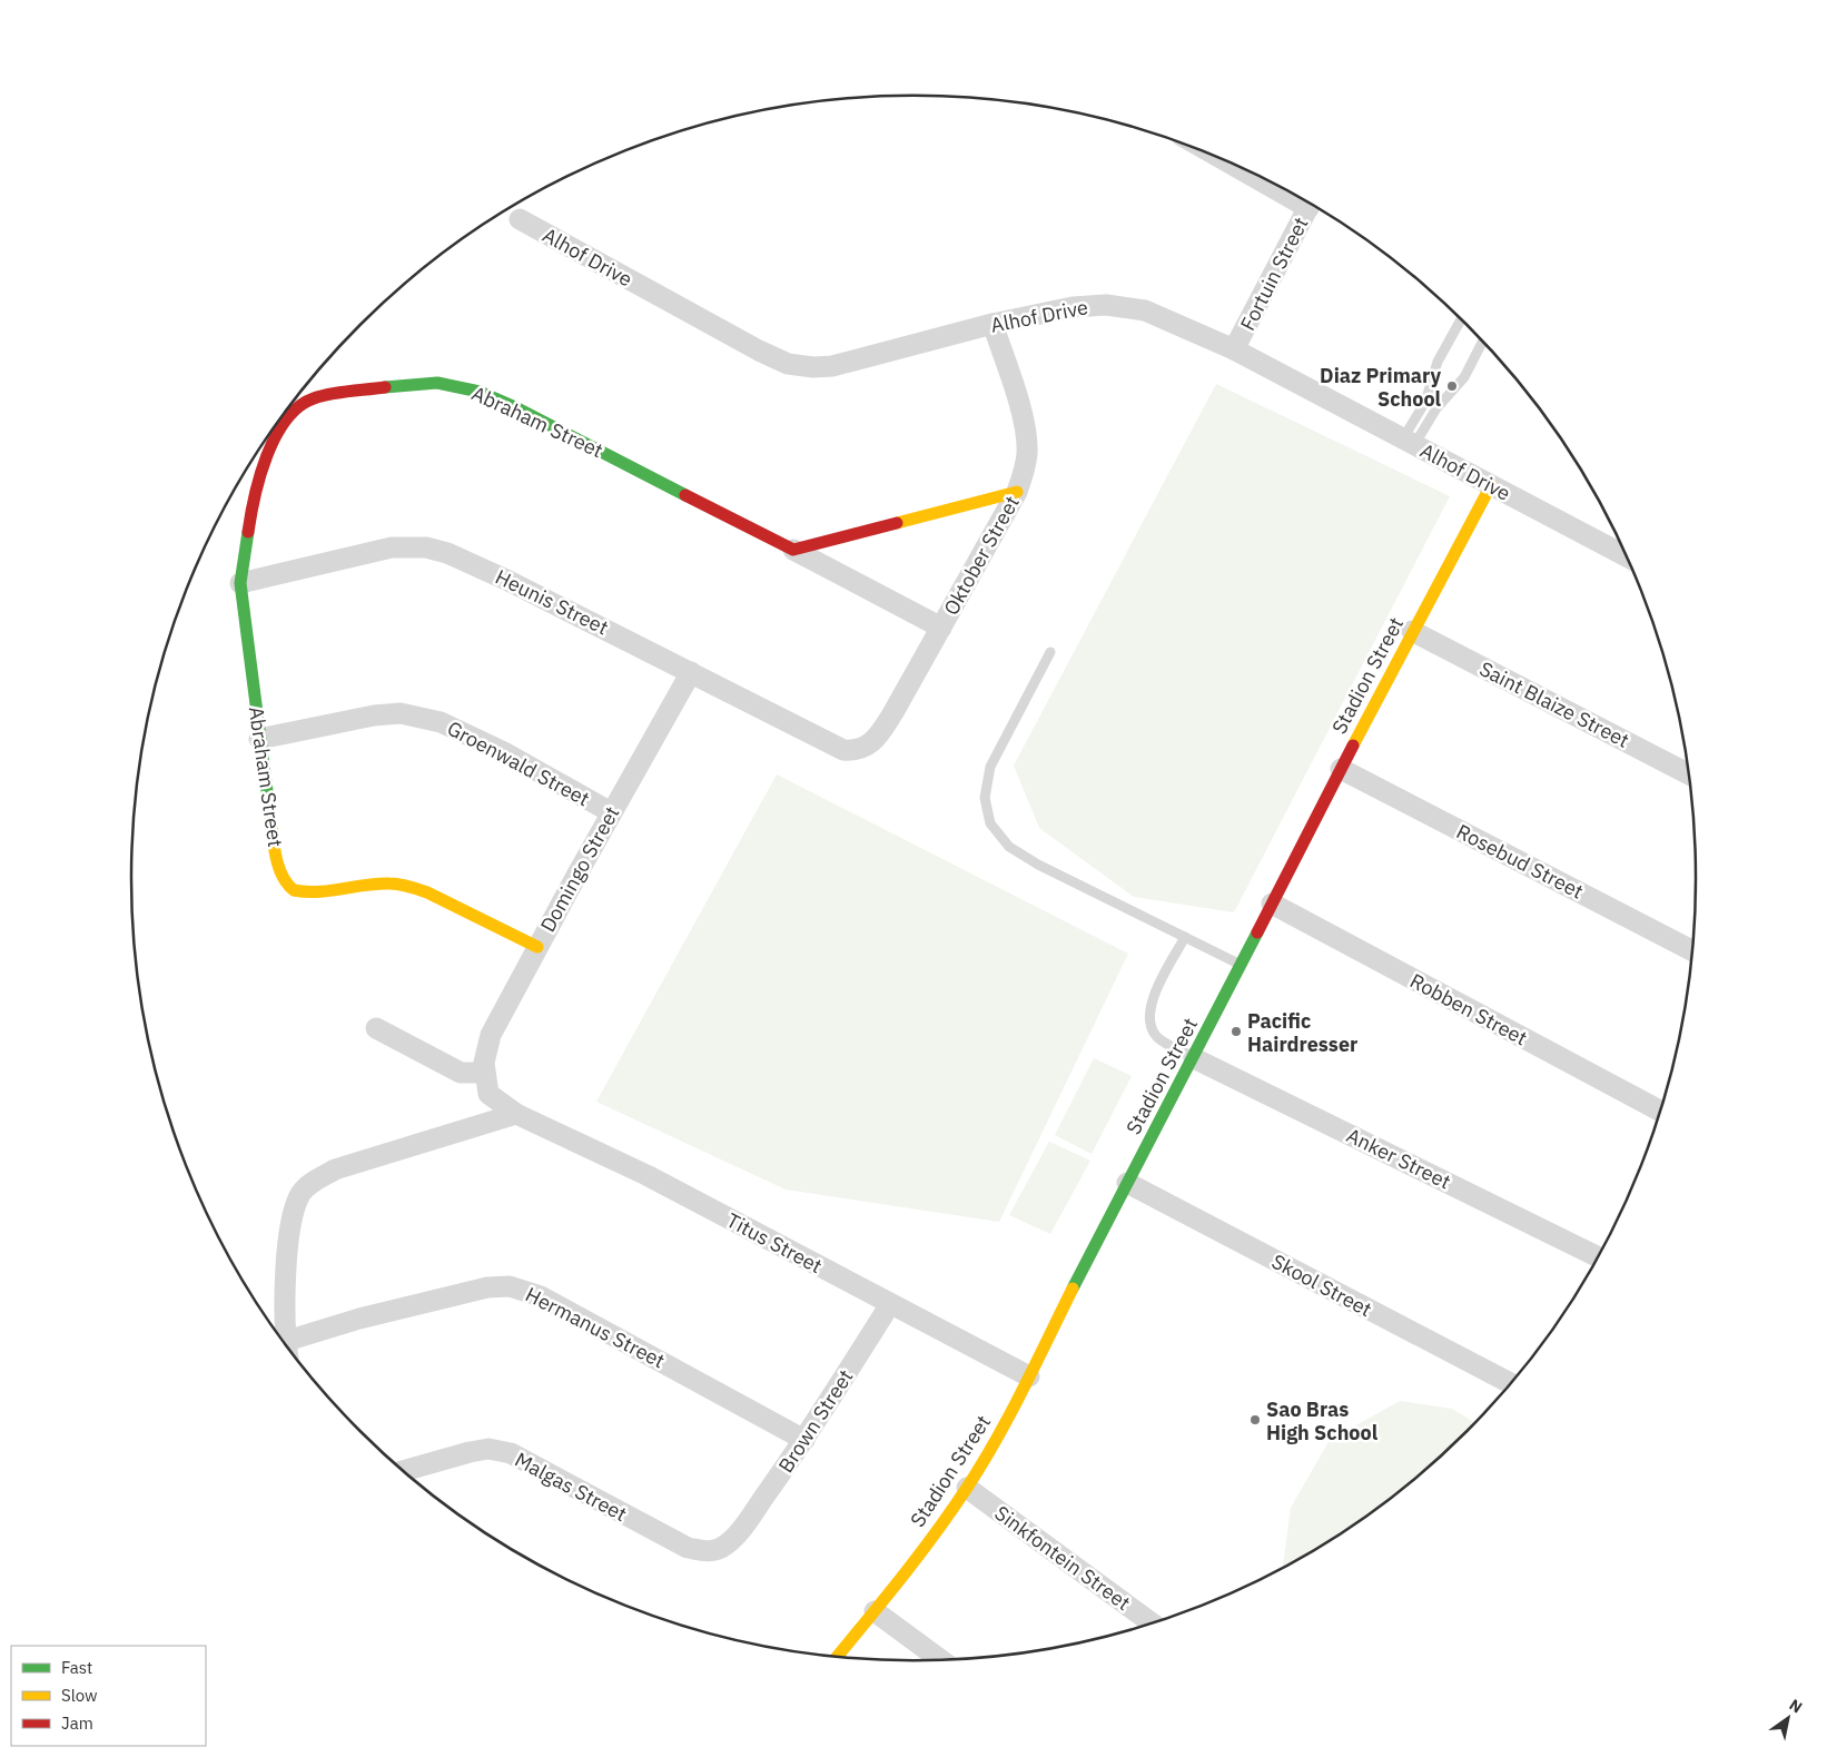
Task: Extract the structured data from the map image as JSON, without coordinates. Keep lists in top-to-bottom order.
{
  "streets": {
    "street": [
      "Alhof Drive",
      "Fortuin Street",
      "Abraham Street",
      "Oktober Street",
      "Heunis Street",
      "Stadion Street",
      "Saint Blaize Street",
      "Groenwald Street",
      "Rosebud Street",
      "Domingo Street",
      "Robben Street",
      "Anker Street",
      "Titus Street",
      "Skool Street",
      "Hermanus Street",
      "Brown Street",
      "Malgas Street",
      "Sinkfontein Street"
    ]
  },
  "crossings": [
    ["Alhof Drive", "Fortuin Street"],
    ["Alhof Drive", "Oktober Street"],
    ["Alhof Drive", "Stadion Street"],
    ["Abraham Street", "Oktober Street"],
    ["Abraham Street", "Heunis Street"],
    ["Abraham Street", "Groenwald Street"],
    ["Abraham Street", "Domingo Street"],
    ["Oktober Street", "Heunis Street"],
    ["Heunis Street", "Domingo Street"],
    ["Stadion Street", "Saint Blaize Street"],
    ["Stadion Street", "Rosebud Street"],
    ["Stadion Street", "Robben Street"],
    ["Stadion Street", "Anker Street"],
    ["Stadion Street", "Titus Street"],
    ["Stadion Street", "Skool Street"],
    ["Stadion Street", "Sinkfontein Street"],
    ["Groenwald Street", "Domingo Street"],
    ["Domingo Street", "Titus Street"],
    ["Titus Street", "Brown Street"],
    ["Hermanus Street", "Brown Street"],
    ["Brown Street", "Malgas Street"]
  ],
  "places": ["Diaz Primary School", "Pacific Hairdresser", "Sao Bras High School"],
  "legend": ["Fast", "Slow", "Jam"],
  "north": "top right"
}
